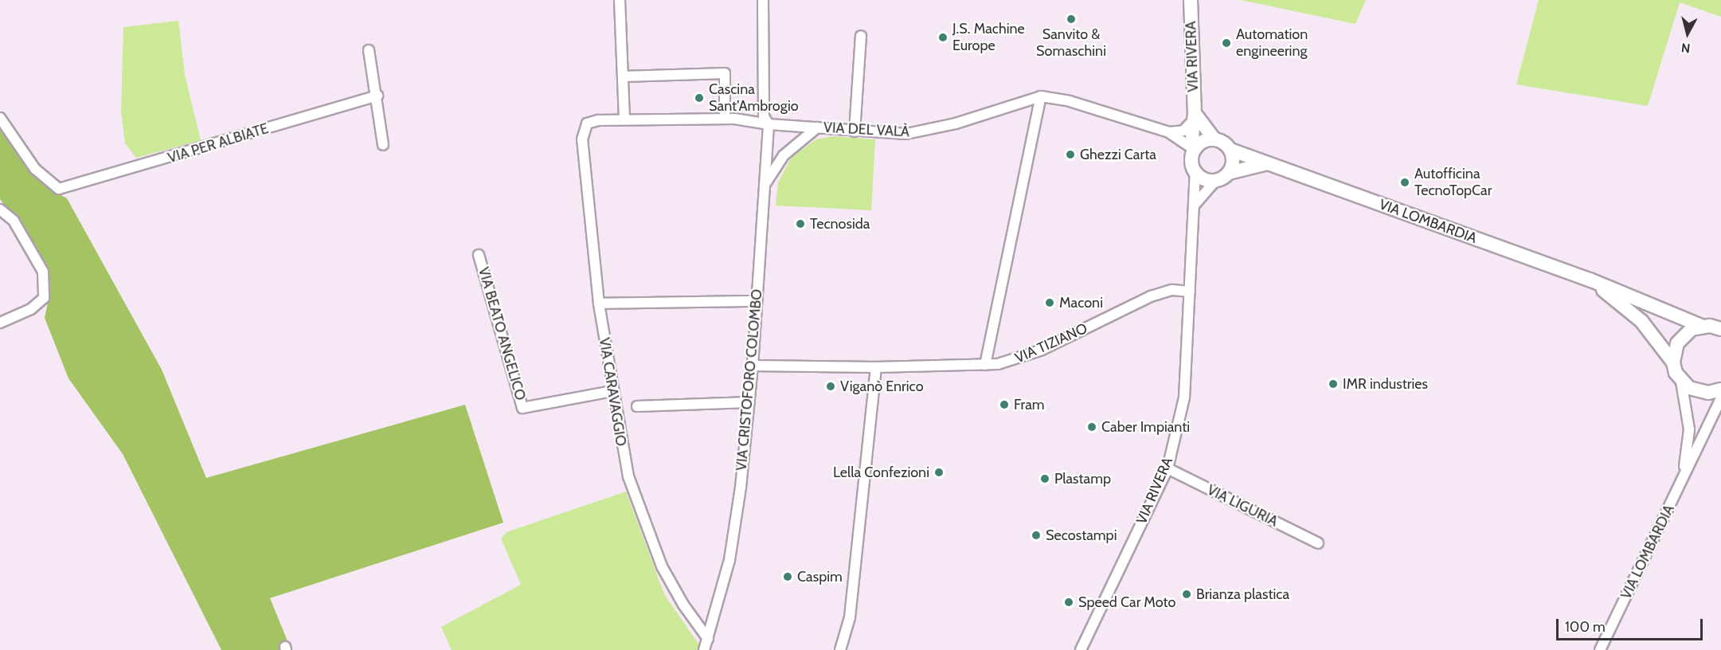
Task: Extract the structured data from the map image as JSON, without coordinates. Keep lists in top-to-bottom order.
{
  "streets": {
    "street": [
      "VIA RIVERA",
      "VIA DEL VALÀ",
      "VIA PER ALBIATE",
      "VIA LOMBARDIA",
      "VIA BEATO ANGELICO",
      "VIA TIZIANO",
      "VIA CRISTOFORO COLOMBO",
      "VIA CARAVAGGIO",
      "VIA LIGURIA"
    ]
  },
  "crossings": [
    ["VIA RIVERA", "VIA DEL VALÀ"],
    ["VIA RIVERA", "VIA LOMBARDIA"],
    ["VIA RIVERA", "VIA TIZIANO"],
    ["VIA RIVERA", "VIA LIGURIA"],
    ["VIA DEL VALÀ", "VIA LOMBARDIA"],
    ["VIA DEL VALÀ", "VIA CRISTOFORO COLOMBO"],
    ["VIA DEL VALÀ", "VIA CARAVAGGIO"],
    ["VIA BEATO ANGELICO", "VIA CARAVAGGIO"],
    ["VIA TIZIANO", "VIA CRISTOFORO COLOMBO"],
    ["VIA CRISTOFORO COLOMBO", "VIA CARAVAGGIO"]
  ],
  "places": [
    "Sanvito & Somaschini",
    "J.S. Machine Europe",
    "Automation engineering",
    "Cascina Sant'Ambrogio",
    "Ghezzi Carta",
    "Autofficina TecnoTopCar",
    "Tecnosida",
    "Maconi",
    "IMR industries",
    "Viganò Enrico",
    "Fram",
    "Caber Impianti",
    "Lella Confezioni",
    "Plastamp",
    "Secostampi",
    "Caspim",
    "Brianza plastica",
    "Speed Car Moto"
  ],
  "scale_bar": "100 m",
  "north": "bottom"
}
